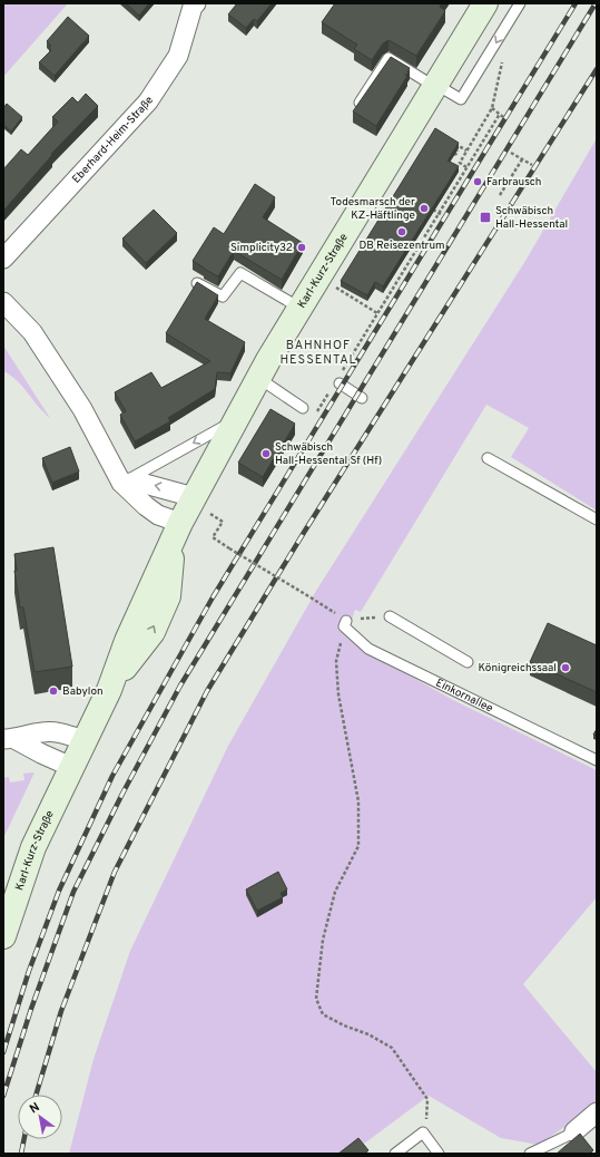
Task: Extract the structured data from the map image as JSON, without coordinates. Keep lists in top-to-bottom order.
{
  "streets": {
    "main road": ["Karl-Kurz-Straße"],
    "street": ["Eberhard-Heim-Straße"],
    "lane": ["Einkornallee"]
  },
  "districts": ["BAHNHOF HESSENTAL"],
  "places": {
    "other": [
      "Farbrausch",
      "Todesmarsch der KZ-Häftlinge",
      "DB Reisezentrum",
      "Simplicity32",
      "Schwäbisch Hall-Hessental Sf (Hf)",
      "Königreichssaal",
      "Babylon"
    ],
    "transit": ["Schwäbisch Hall-Hessental"]
  },
  "north": "top left"
}
